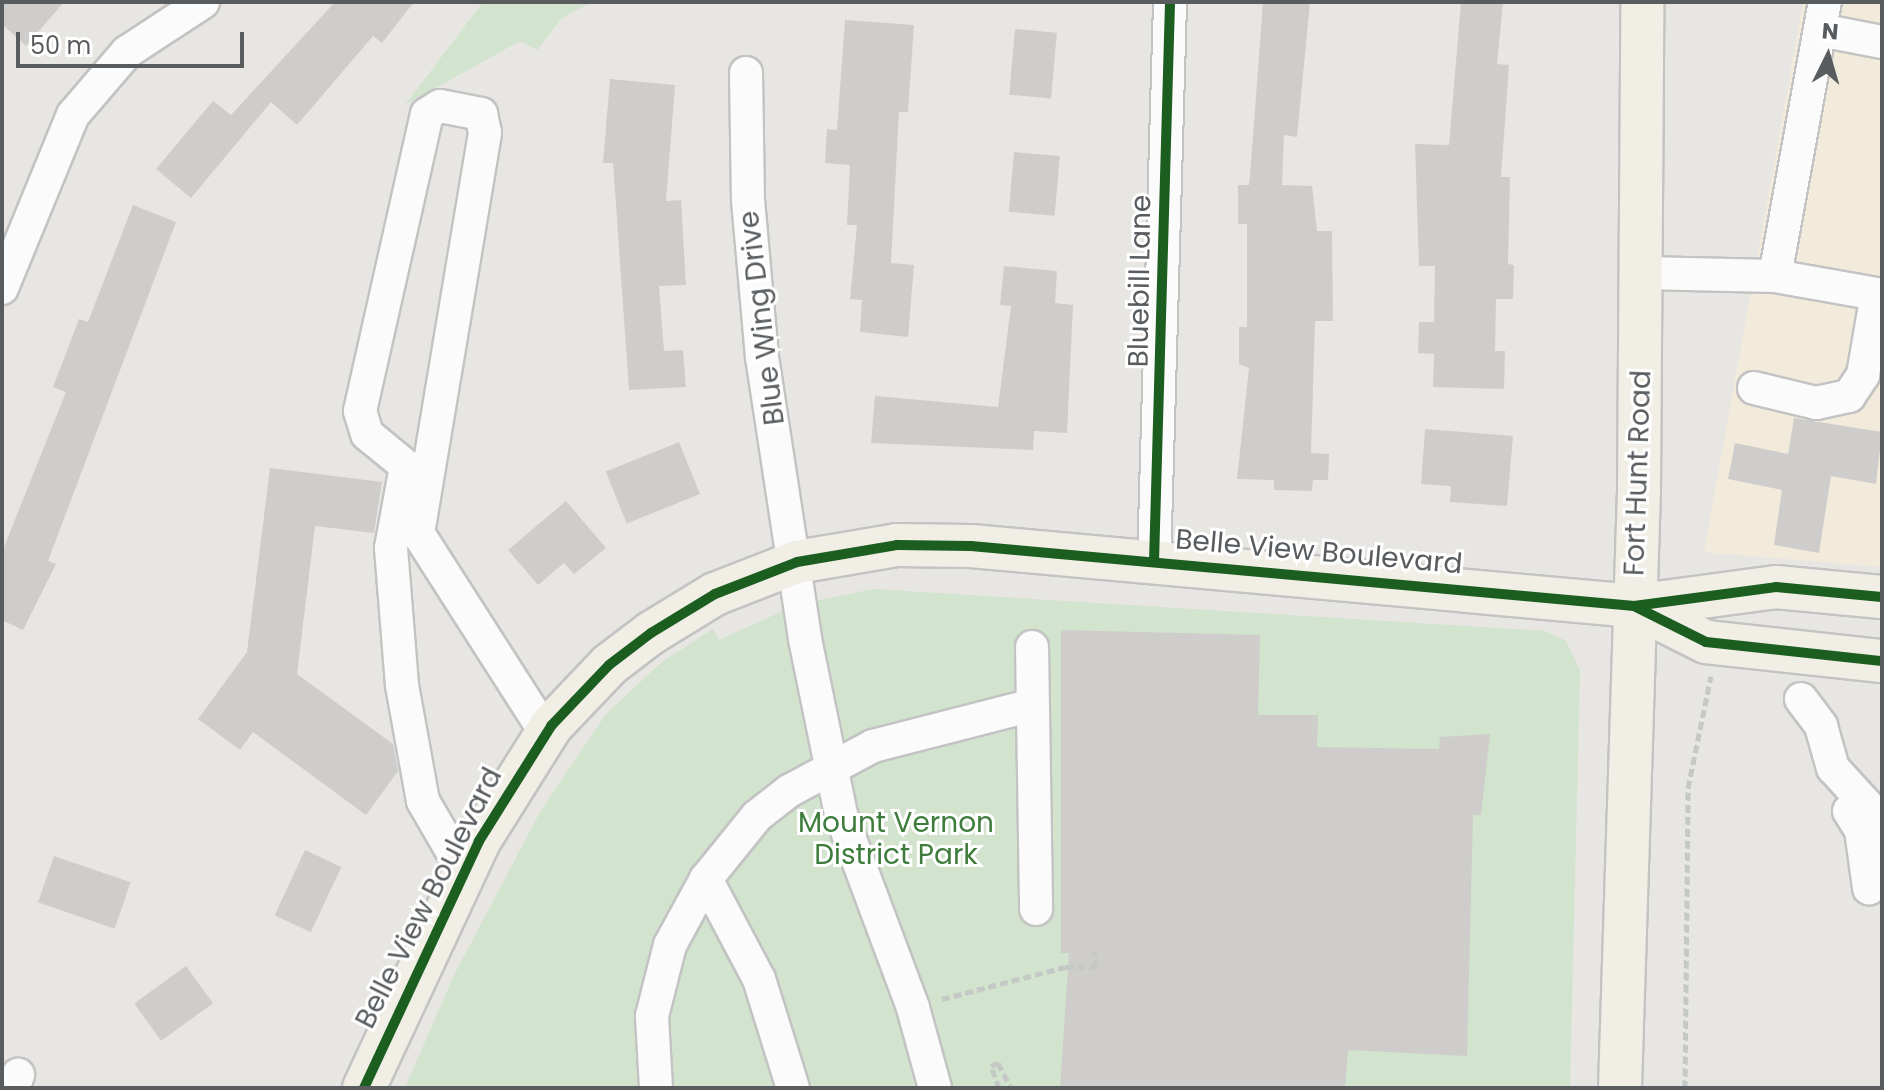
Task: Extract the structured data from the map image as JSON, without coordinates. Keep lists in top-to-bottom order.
{
  "streets": {
    "main road": ["Fort Hunt Road", "Belle View Boulevard"],
    "street": ["Bluebill Lane", "Blue Wing Drive"]
  },
  "crossings": [
    ["Bluebill Lane", "Belle View Boulevard"],
    ["Blue Wing Drive", "Belle View Boulevard"],
    ["Fort Hunt Road", "Belle View Boulevard"]
  ],
  "parks": ["Mount Vernon District Park"],
  "scale_bar": "50 m",
  "north": "top"
}
